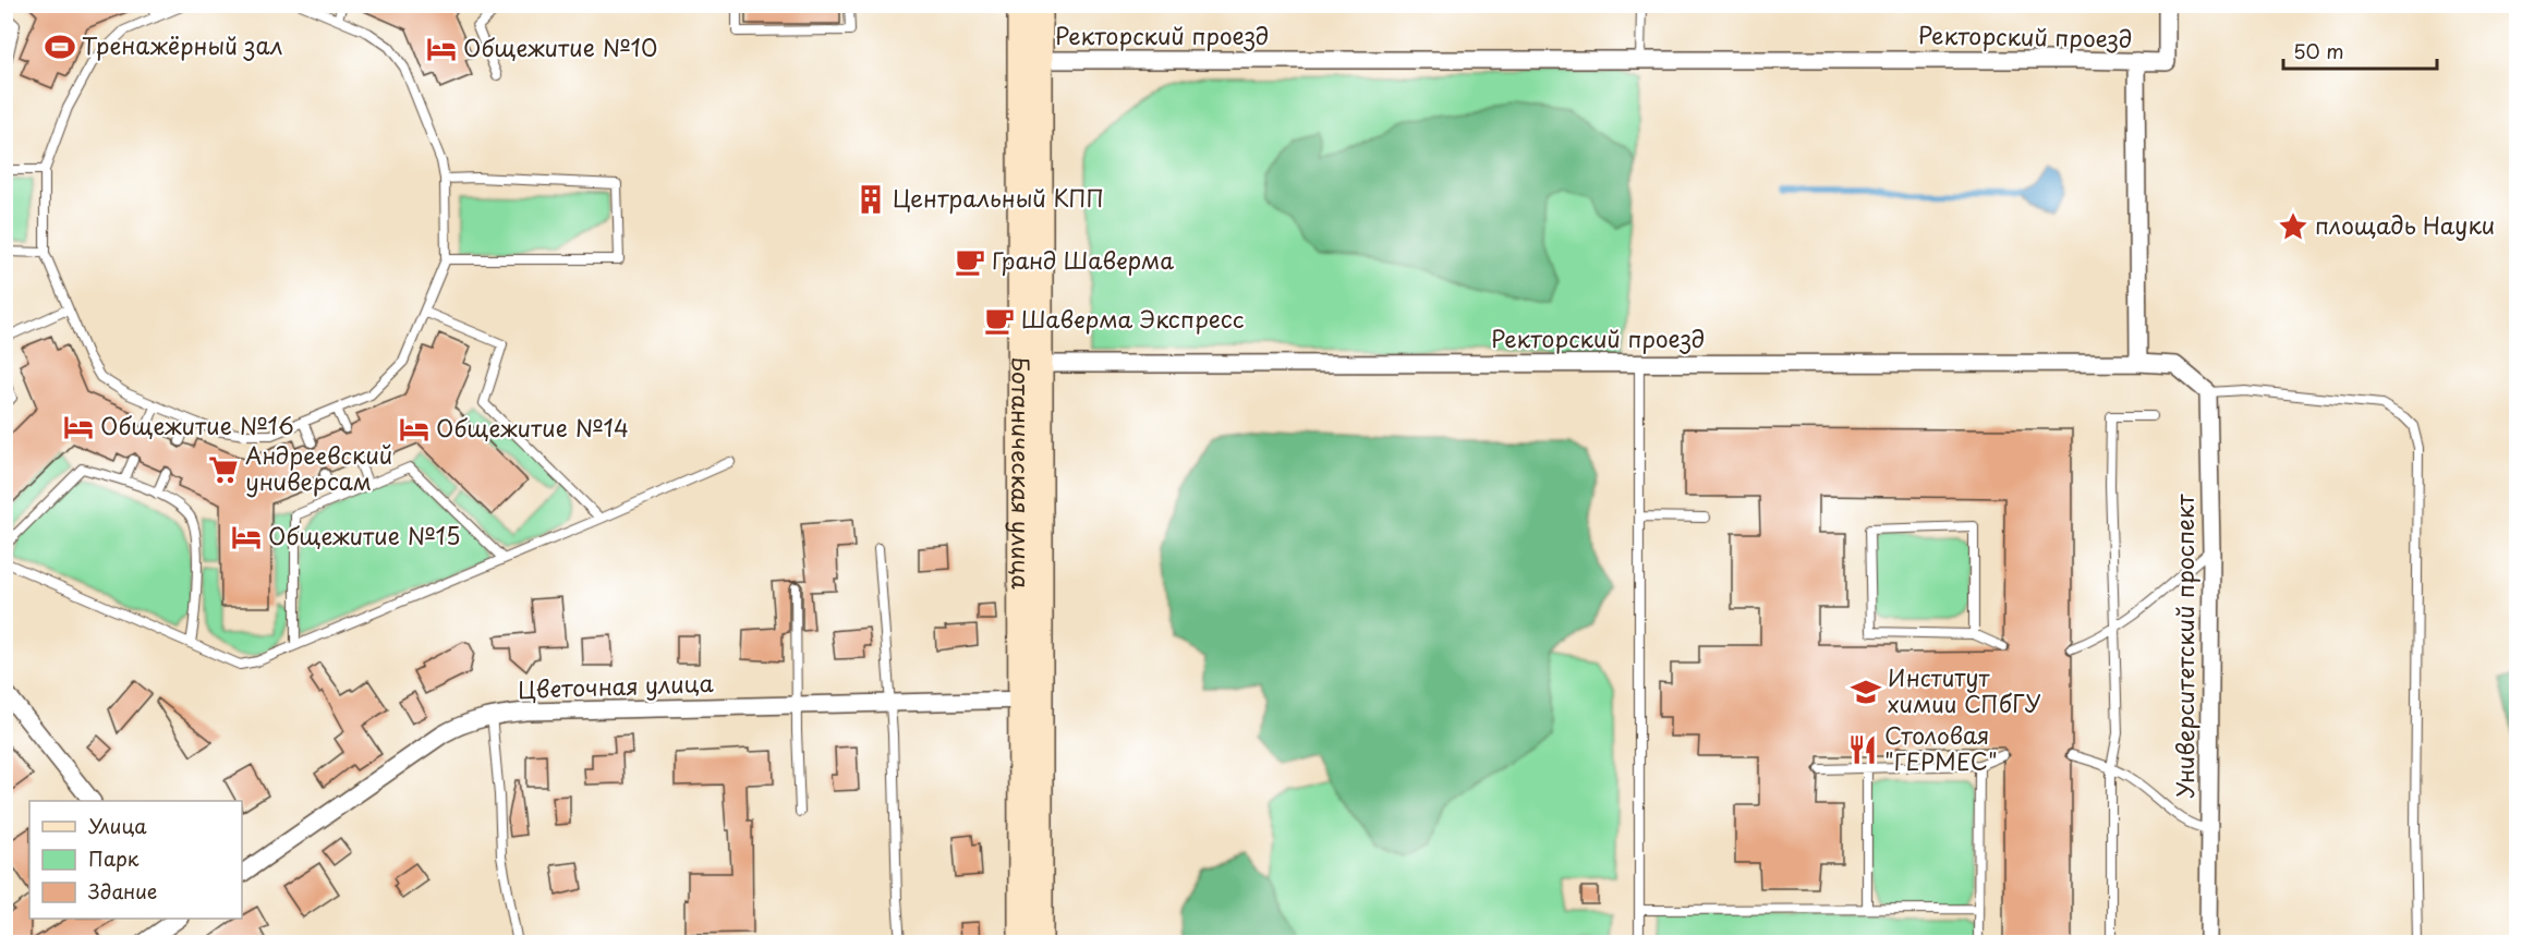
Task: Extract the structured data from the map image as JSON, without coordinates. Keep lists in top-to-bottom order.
{
  "streets": {
    "street": [
      "Ректорский проезд",
      "Ботаническая улица",
      "Университетский проспект",
      "Цветочная улица"
    ]
  },
  "crossings": [
    ["Ректорский проезд", "Ботаническая улица"],
    ["Ректорский проезд", "Университетский проспект"],
    ["Ботаническая улица", "Цветочная улица"]
  ],
  "places": {
    "sports": ["Тренажёрный зал"],
    "hotel": [
      "Общежитие №10",
      "Общежитие №16",
      "Общежитие №14",
      "Общежитие №15"
    ],
    "building": ["Центральный КПП"],
    "place": ["площадь Науки"],
    "cafe": ["Гранд Шаверма", "Шаверма Экспресс"],
    "supermarket": ["Андреевский универсам"],
    "school or university": ["Институт химии СПбГУ"],
    "restaurant": ["Столовая \"ГЕРМЕС\""]
  },
  "legend": ["Улица", "Парк", "Здание"],
  "scale_bar": "50 m"
}
